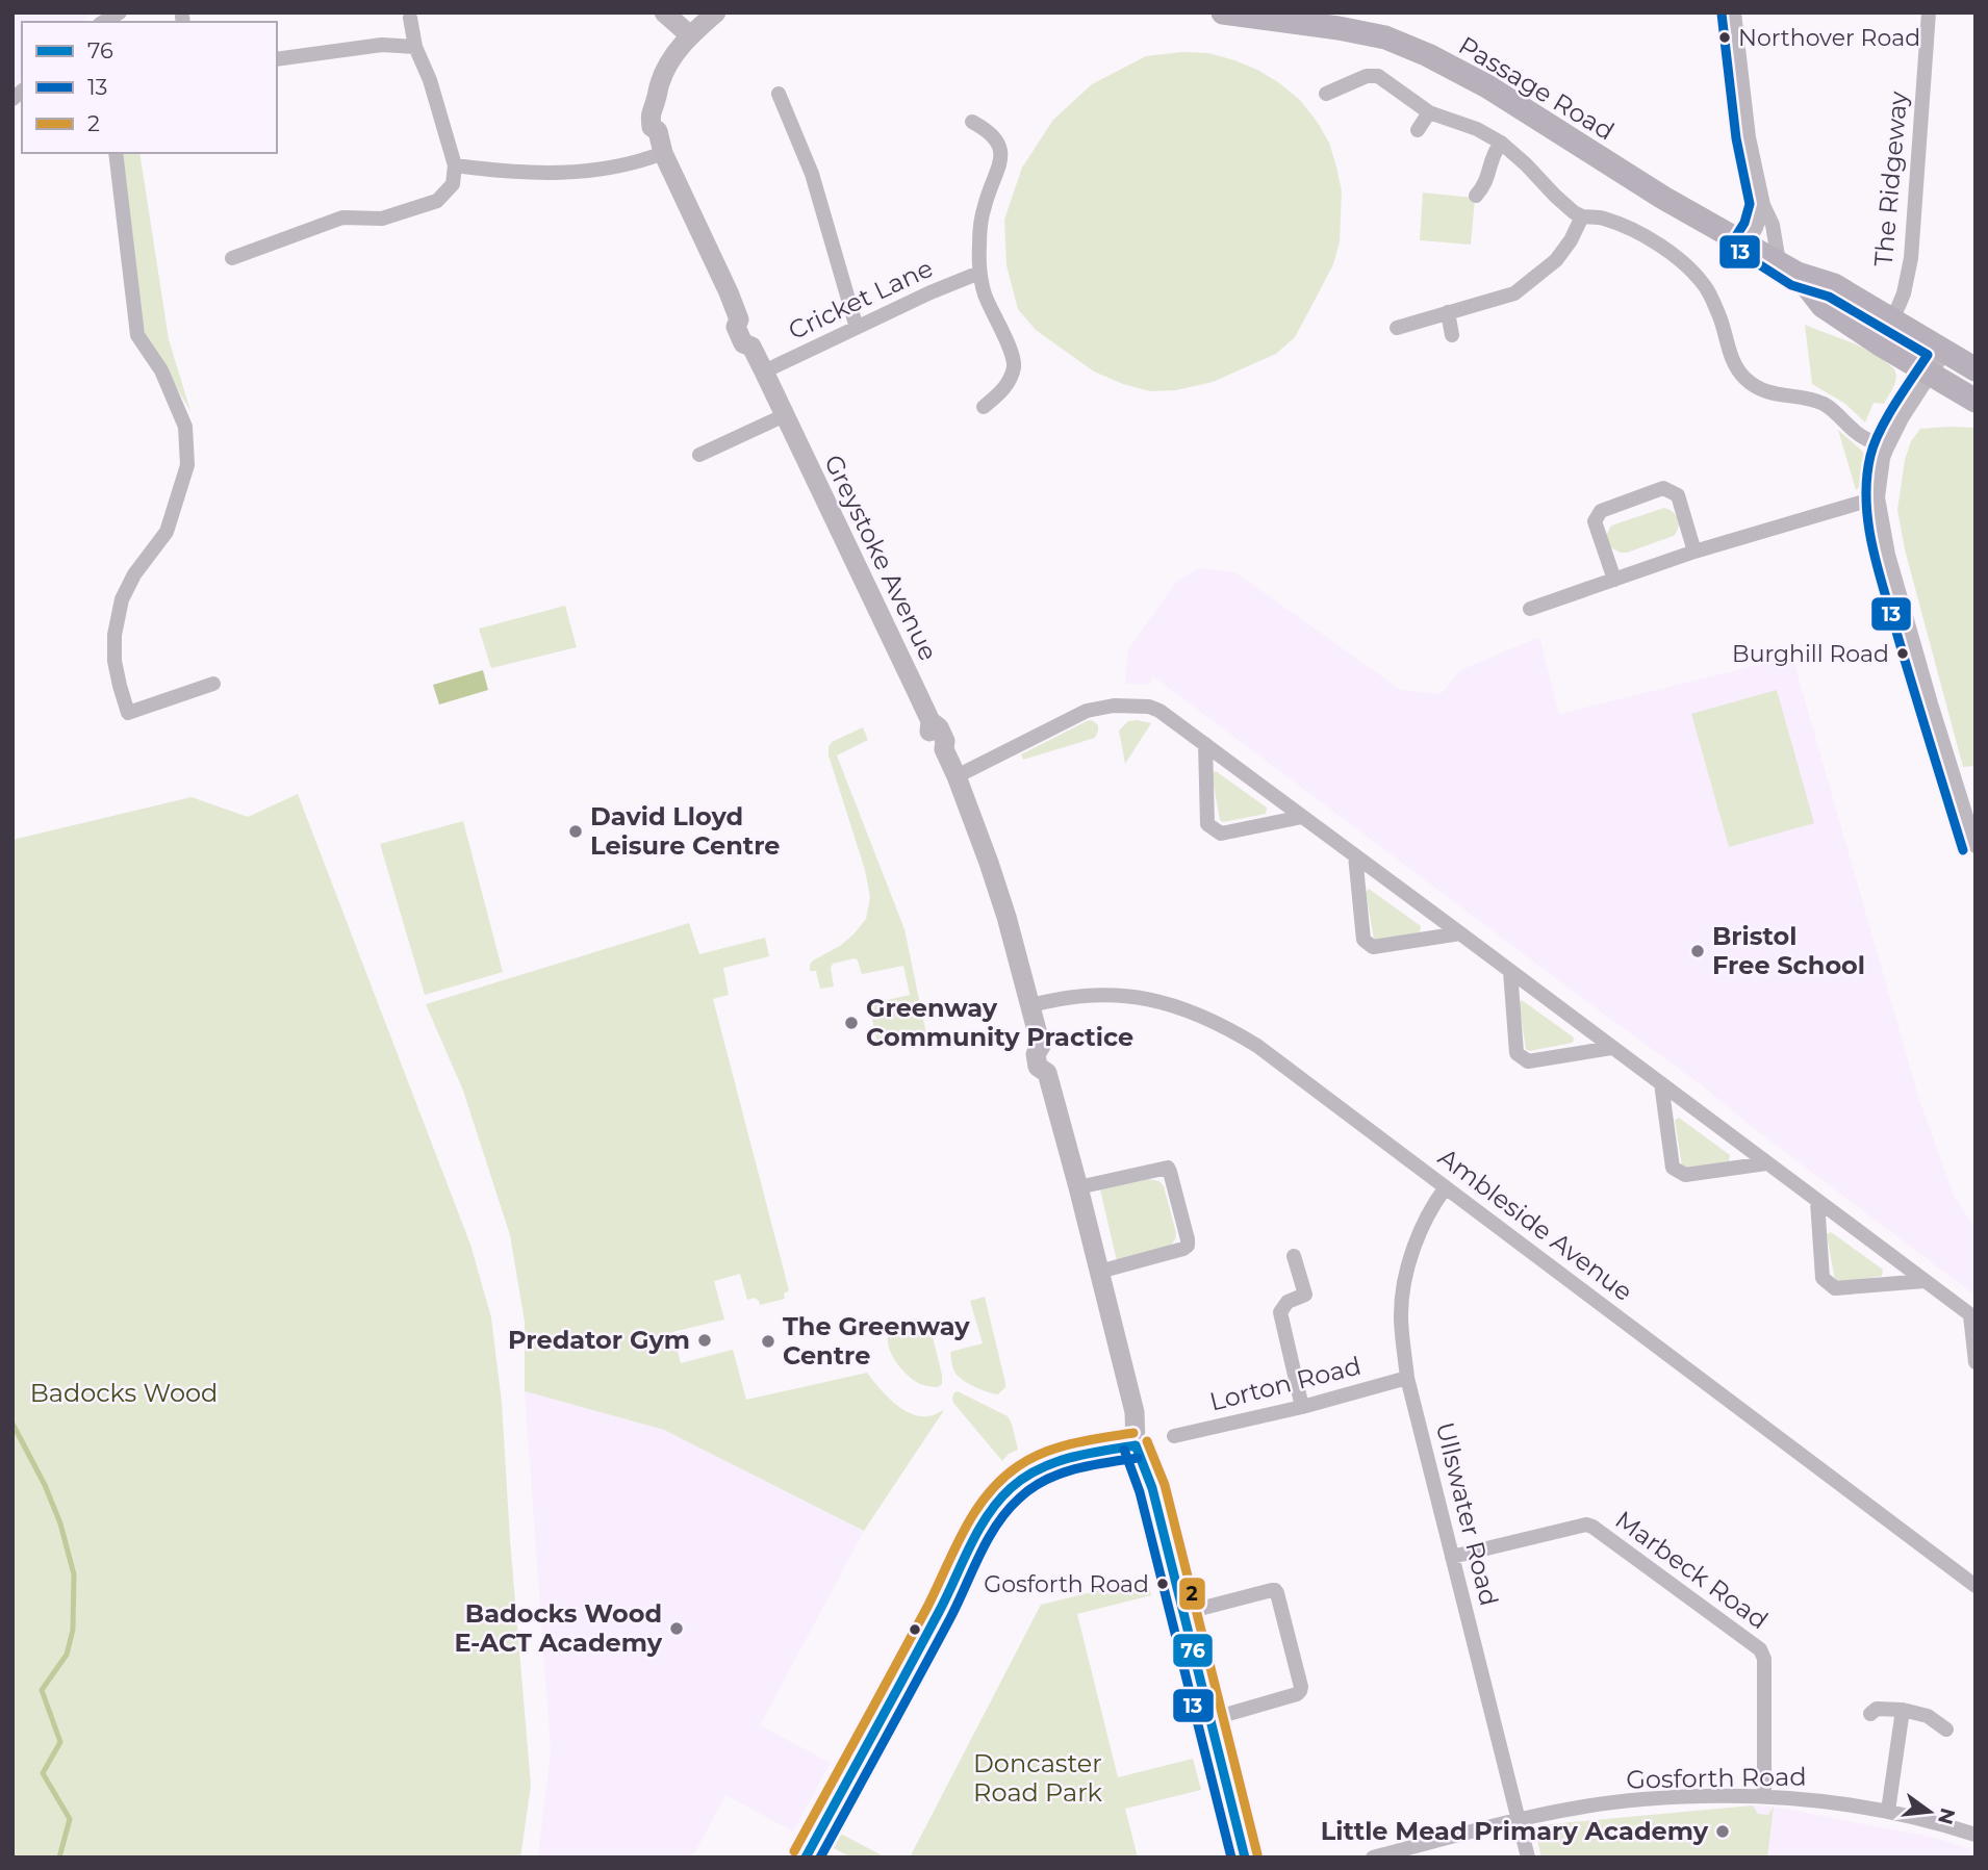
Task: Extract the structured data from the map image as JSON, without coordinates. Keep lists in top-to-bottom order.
{
  "streets": {
    "main road": ["Passage Road"],
    "street": [
      "The Ridgeway",
      "Cricket Lane",
      "Greystoke Avenue",
      "Ambleside Avenue",
      "Lorton Road",
      "Ullswater Road",
      "Marbeck Road",
      "Gosforth Road"
    ]
  },
  "crossings": [
    ["Passage Road", "The Ridgeway"],
    ["Cricket Lane", "Greystoke Avenue"],
    ["Greystoke Avenue", "Ambleside Avenue"],
    ["Ambleside Avenue", "Ullswater Road"],
    ["Lorton Road", "Ullswater Road"],
    ["Ullswater Road", "Marbeck Road"],
    ["Ullswater Road", "Gosforth Road"],
    ["Marbeck Road", "Gosforth Road"]
  ],
  "parks": ["Badocks Wood", "Doncaster Road Park"],
  "places": [
    "Northover Road",
    "Burghill Road",
    "David Lloyd Leisure Centre",
    "Bristol Free School",
    "Greenway Community Practice",
    "Predator Gym",
    "The Greenway Centre",
    "Gosforth Road",
    "Badocks Wood E-ACT Academy",
    "Little Mead Primary Academy"
  ],
  "lines": ["transit line 13", "transit line 2", "transit line 76"],
  "legend": ["76", "13", "2"],
  "north": "right"
}
